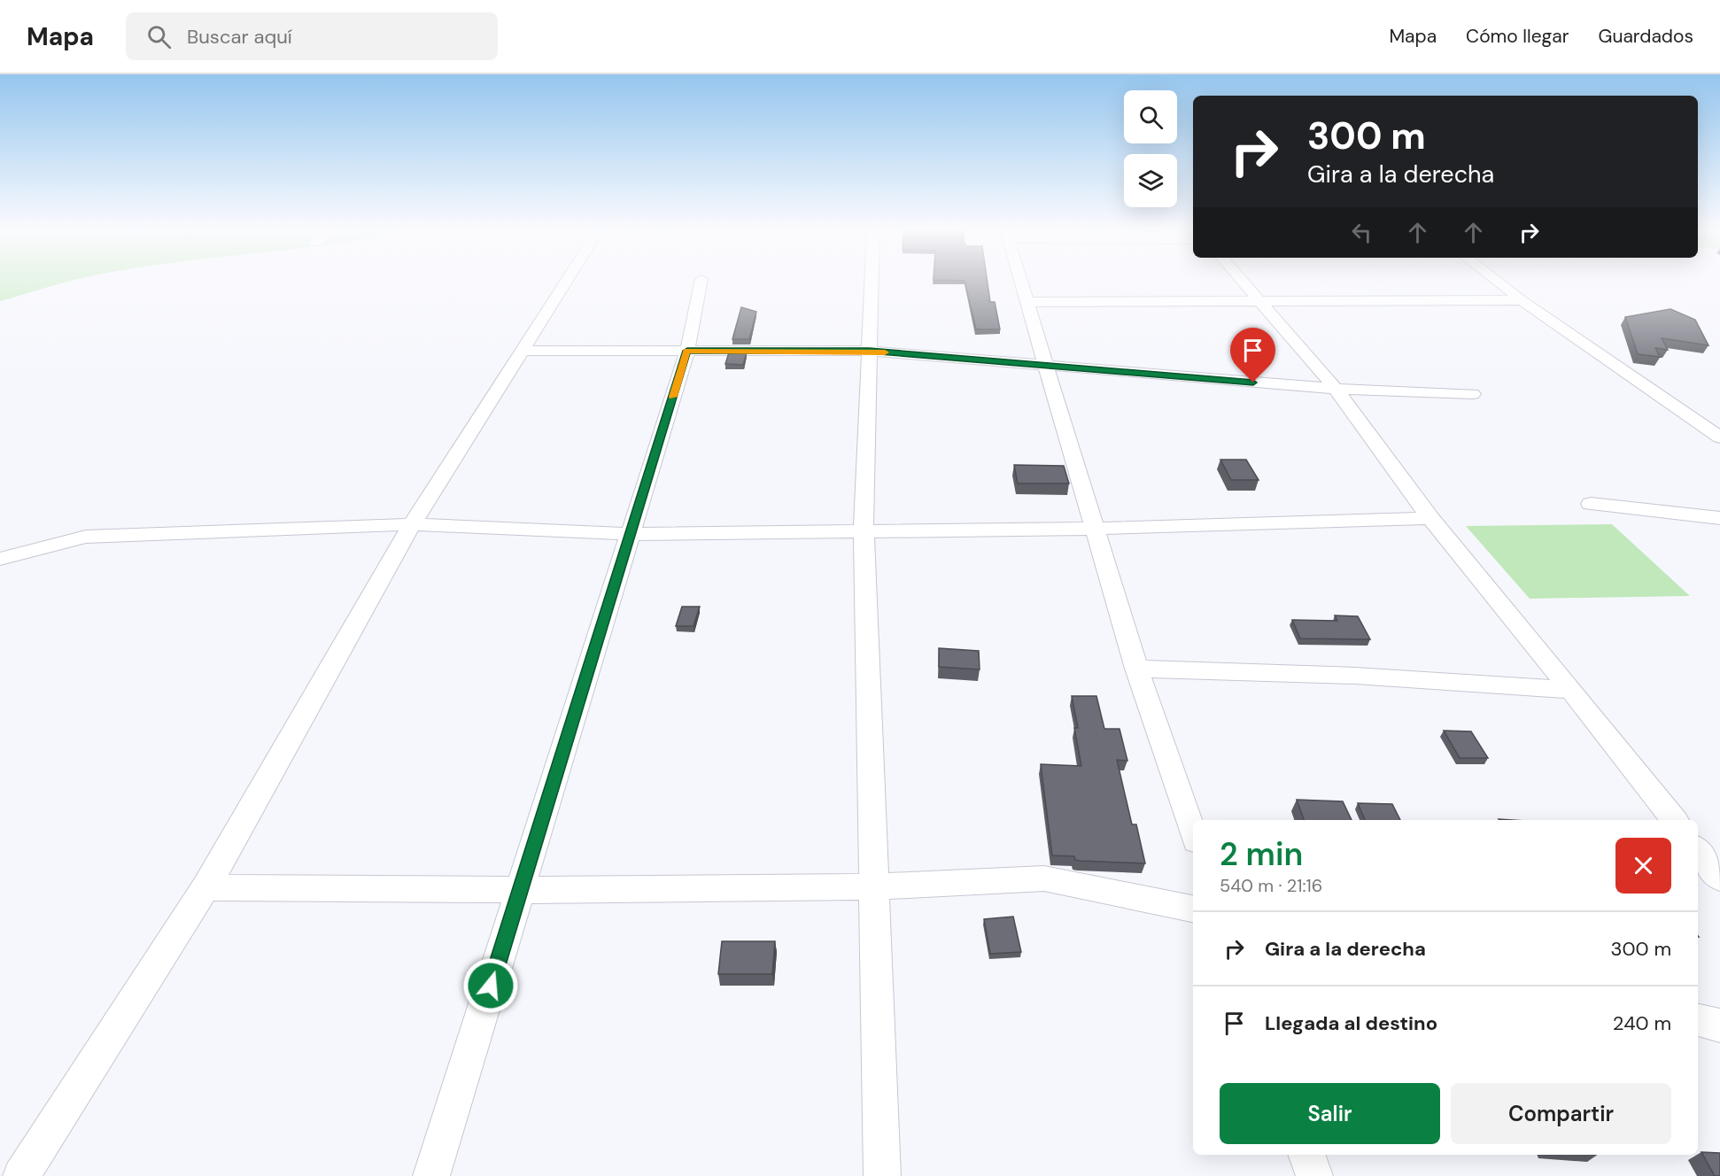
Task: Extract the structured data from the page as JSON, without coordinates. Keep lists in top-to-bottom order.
{
  "page": {
    "header": "Mapa",
    "search": "Buscar aquí",
    "nav": ["Mapa", "Cómo llegar", "Guardados"],
    "turn": ["300 m", "Gira a la derecha"],
    "heading": ["2 min", "540 m · 21:16"],
    "list": [
      {
        "name": "Gira a la derecha",
        "value": "300 m"
      },
      {
        "name": "Llegada al destino",
        "value": "240 m"
      }
    ],
    "buttons": ["Salir", "Compartir"]
  }
}
